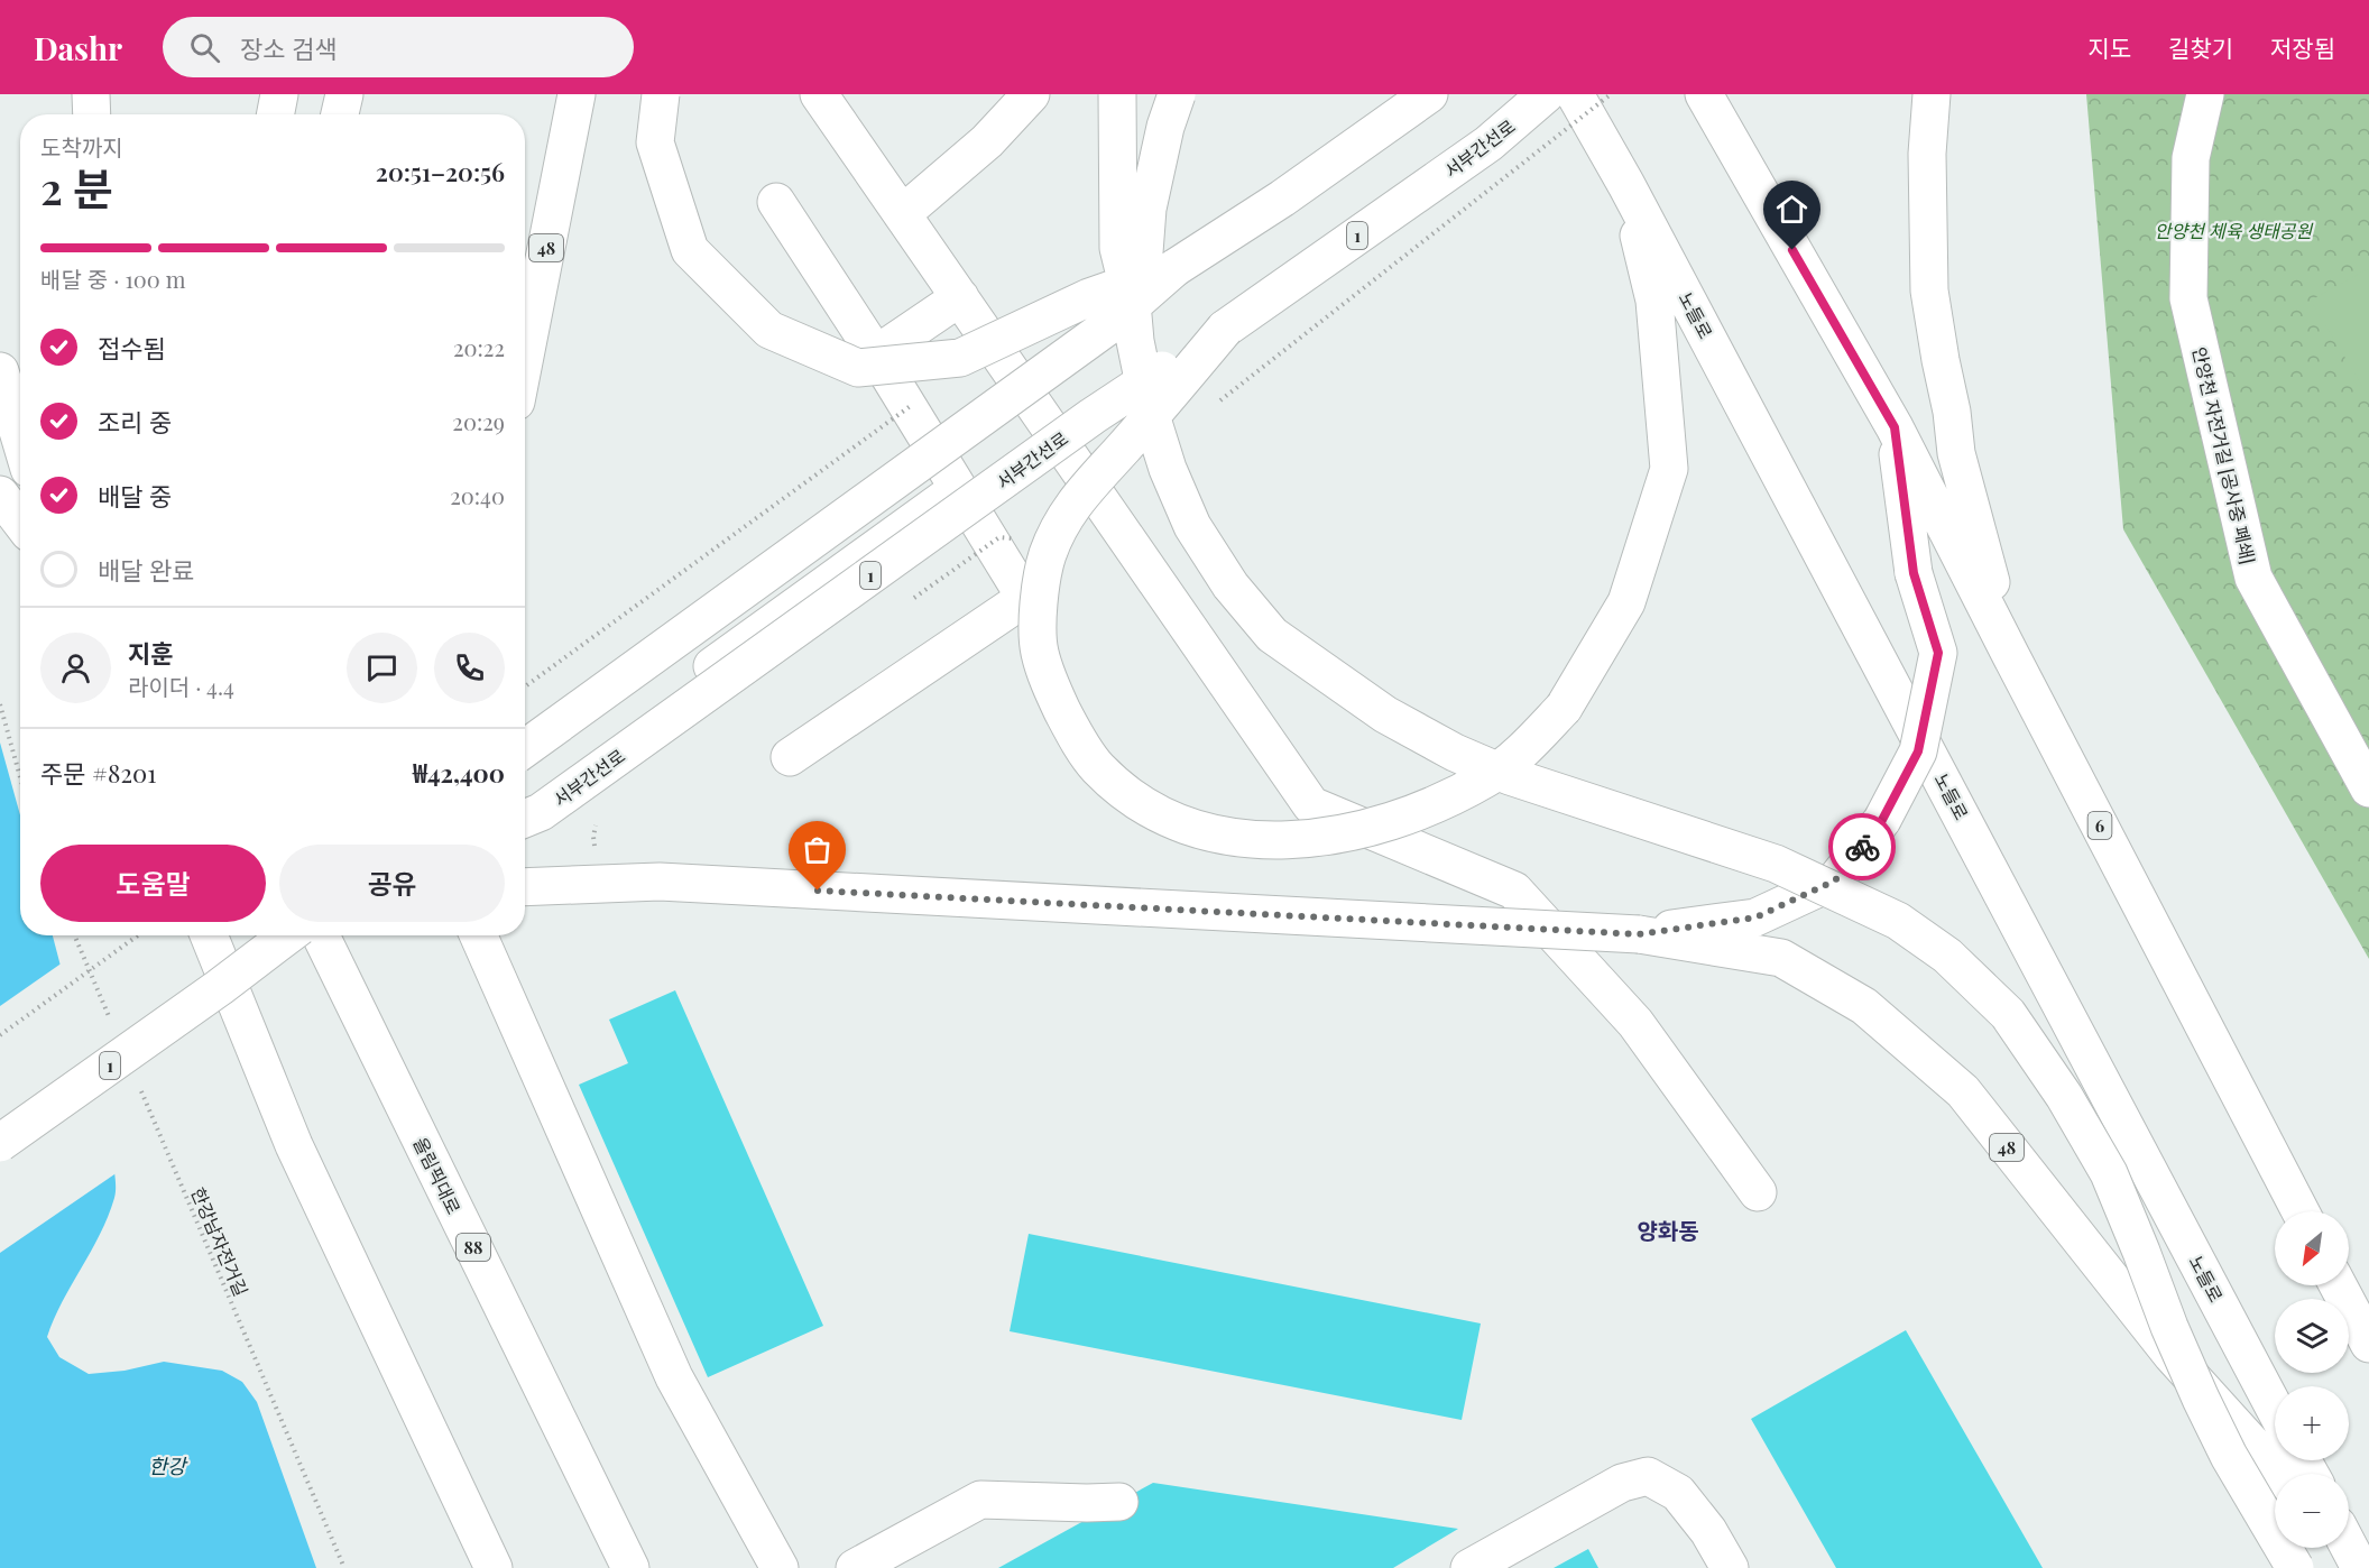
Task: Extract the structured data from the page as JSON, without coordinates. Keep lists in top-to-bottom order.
{
  "streets": {
    "main road": [
      "서부간선로",
      "1",
      "48",
      "노들로",
      "안양천 자전거길 [공사중 폐쇄]",
      "6",
      "올림픽대로",
      "88"
    ],
    "path": ["한강남자전거길"]
  },
  "districts": ["양화동"],
  "water": ["한강"],
  "parks": ["안양천 체육 생태공원"],
  "north": "bottom left",
  "page": {
    "header": "Dashr",
    "search": "장소 검색",
    "nav": ["지도", "길찾기", "저장됨"],
    "heading": ["2 분", "도착까지", "20:51–20:56"],
    "panel": [
      "지훈",
      "라이더 · 4.4",
      "주문 #8201",
      "₩42,400"
    ],
    "bar": "배달 중 · 100 m",
    "list": [
      ["접수됨", "20:22"],
      ["조리 중", "20:29"],
      ["배달 중", "20:40"],
      "배달 완료"
    ],
    "buttons": ["도움말", "공유"],
    "map_buttons": ["+", "−"]
  }
}
